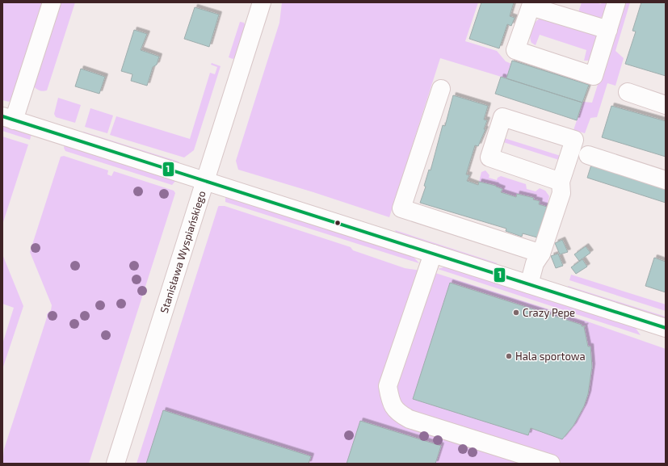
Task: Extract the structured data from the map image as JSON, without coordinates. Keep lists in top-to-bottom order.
{
  "streets": {
    "street": ["Stanisława Wyspiańskiego"]
  },
  "places": ["Crazy Pepe", "Hala sportowa"],
  "lines": ["transit line 1"]
}
